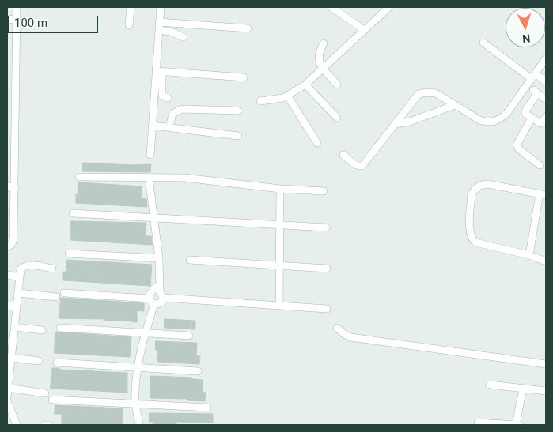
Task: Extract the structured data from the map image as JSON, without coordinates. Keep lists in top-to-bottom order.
{
  "scale_bar": "100 m",
  "north": "bottom"
}
